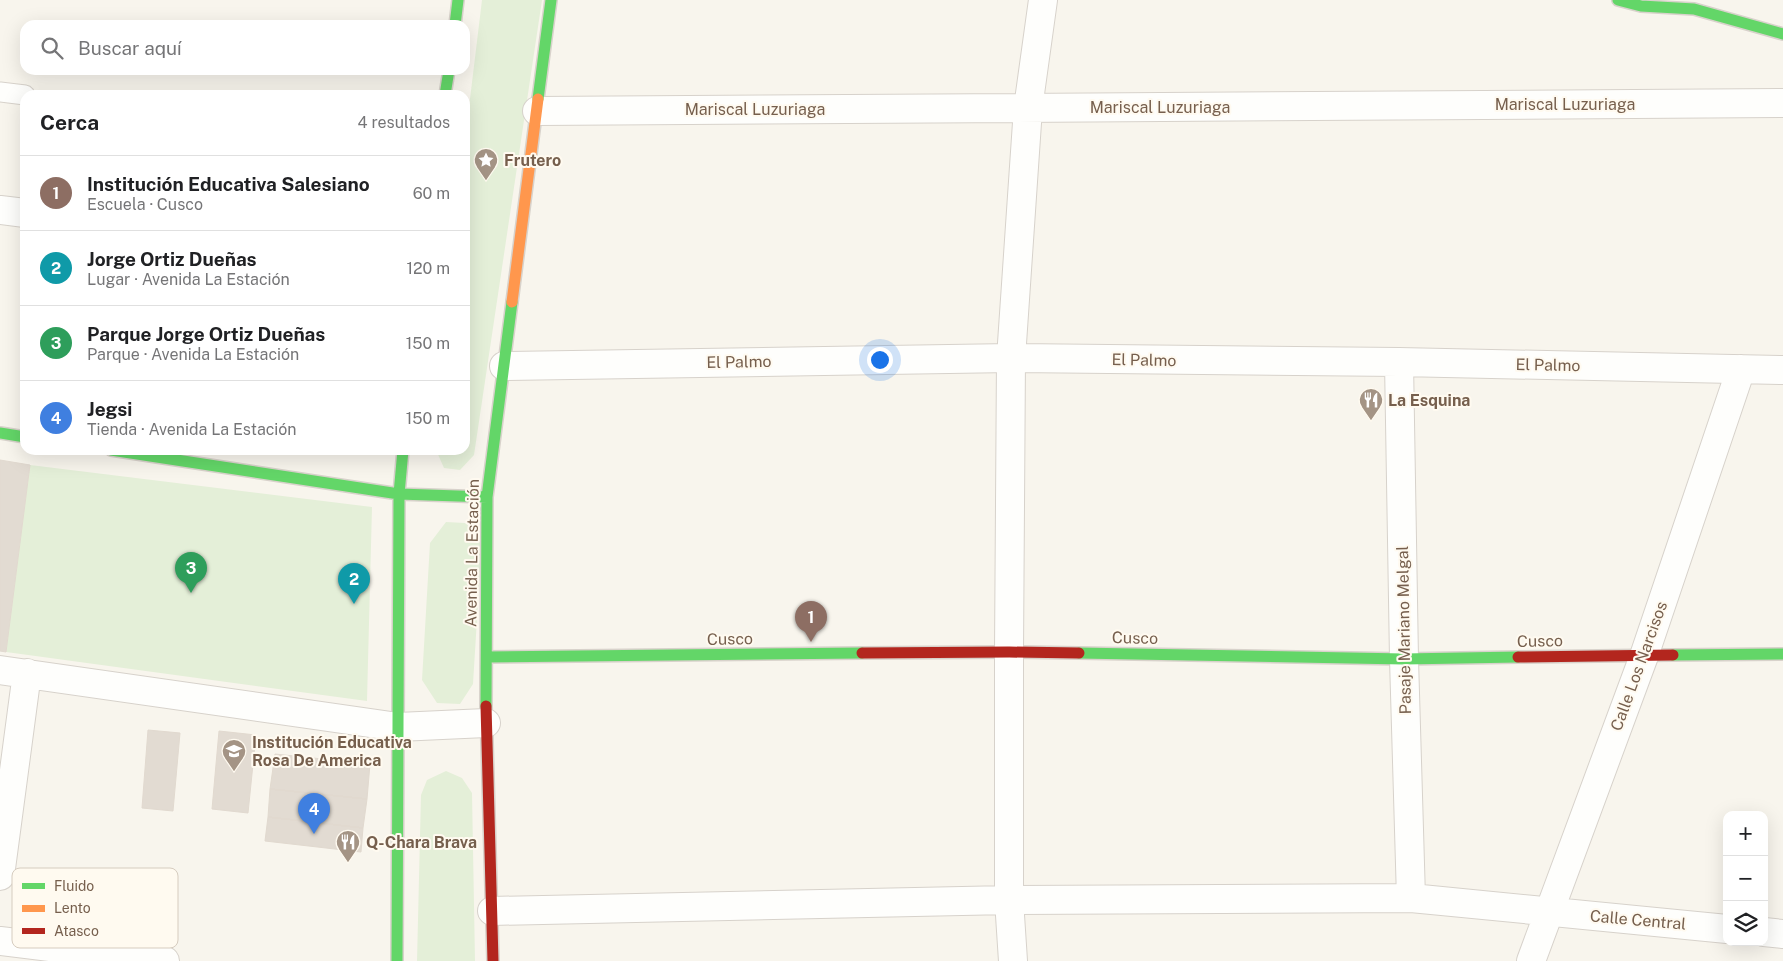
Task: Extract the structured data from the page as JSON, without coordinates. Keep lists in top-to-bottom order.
{
  "streets": {
    "main road": ["Avenida La Estación", "Cusco"],
    "street": [
      "Mariscal Luzuriaga",
      "El Palmo",
      "Pasaje Mariano Melgal",
      "Calle Los Narcisos",
      "Calle Central"
    ]
  },
  "crossings": [
    ["Mariscal Luzuriaga", "Avenida La Estación"],
    ["El Palmo", "Avenida La Estación"],
    ["El Palmo", "Pasaje Mariano Melgal"],
    ["El Palmo", "Calle Los Narcisos"],
    ["Avenida La Estación", "Cusco"],
    ["Avenida La Estación", "Calle Central"],
    ["Pasaje Mariano Melgal", "Cusco"],
    ["Pasaje Mariano Melgal", "Calle Central"],
    ["Cusco", "Calle Los Narcisos"],
    ["Calle Los Narcisos", "Calle Central"]
  ],
  "places": {
    "place": ["Frutero"],
    "restaurant": ["La Esquina", "Q-Chara Brava"],
    "school or university": ["Institución Educativa Rosa De America"]
  },
  "legend": ["Fluido", "Lento", "Atasco"],
  "page": {
    "search": "Buscar aquí",
    "heading": ["Cerca", "4 resultados"],
    "list": [
      {
        "mark": "1",
        "name": "Institución Educativa Salesiano",
        "note": "Escuela · Cusco",
        "value": "60 m"
      },
      {
        "mark": "2",
        "name": "Jorge Ortiz Dueñas",
        "note": "Lugar · Avenida La Estación",
        "value": "120 m"
      },
      {
        "mark": "3",
        "name": "Parque Jorge Ortiz Dueñas",
        "note": "Parque · Avenida La Estación",
        "value": "150 m"
      },
      {
        "mark": "4",
        "name": "Jegsi",
        "note": "Tienda · Avenida La Estación",
        "value": "150 m"
      }
    ],
    "pins": [
      "3",
      "2",
      "1",
      "4"
    ],
    "map_buttons": ["+", "−"]
  }
}
